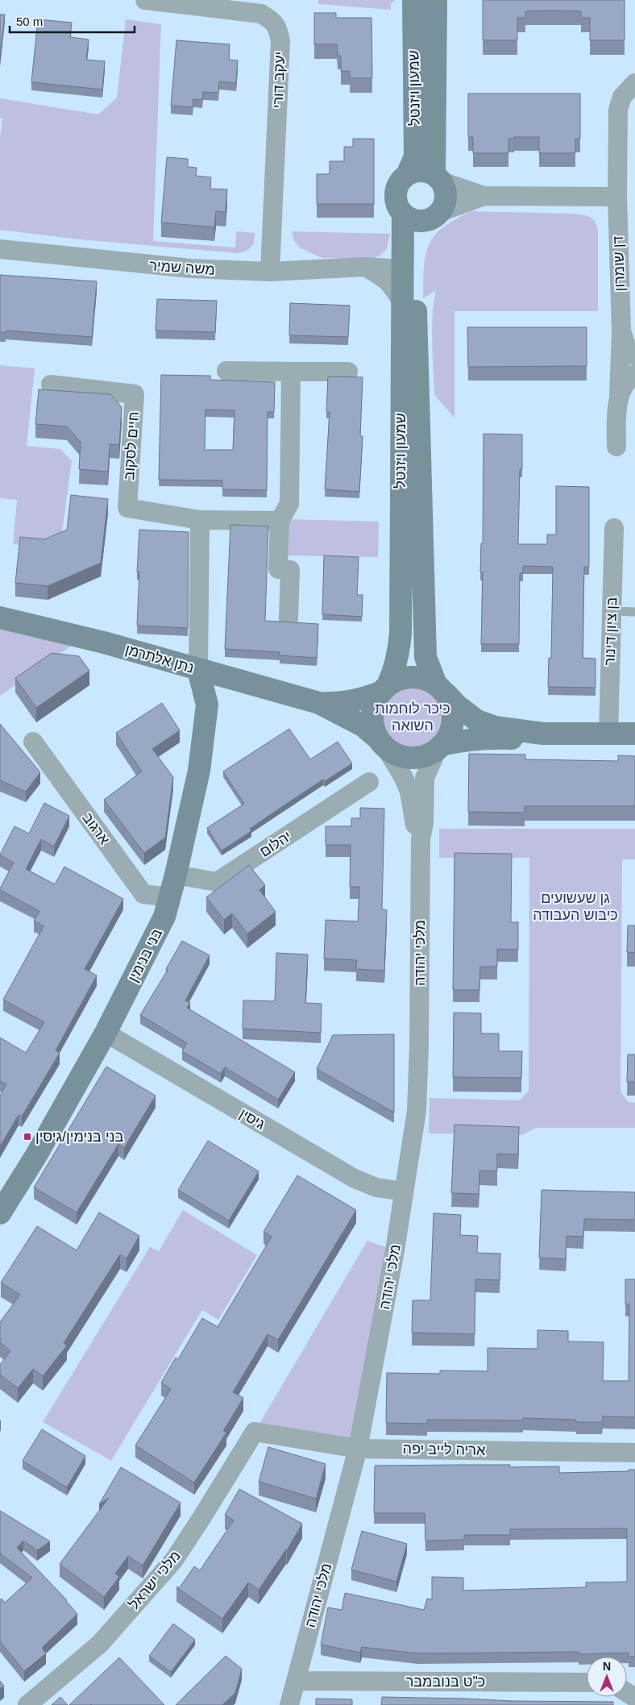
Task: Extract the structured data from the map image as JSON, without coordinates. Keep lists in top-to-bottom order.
{
  "streets": {
    "street": [
      "יעקב דורי",
      "שמעון ויזנטל",
      "דן שומרון",
      "משה שמיר",
      "חיים לסקוב",
      "בן ציון דינור",
      "נתן אלתרמן",
      "ארגוב",
      "יהלום",
      "מלכי יהודה",
      "בני בנימין",
      "גיסין",
      "אריה לייב יפה",
      "מלכי ישראל",
      "כ\"ט בנובמבר"
    ]
  },
  "crossings": [
    ["יעקב דורי", "משה שמיר"],
    ["שמעון ויזנטל", "משה שמיר"],
    ["שמעון ויזנטל", "נתן אלתרמן"],
    ["שמעון ויזנטל", "מלכי יהודה"],
    ["נתן אלתרמן", "מלכי יהודה"],
    ["נתן אלתרמן", "בני בנימין"],
    ["ארגוב", "בני בנימין"],
    ["יהלום", "בני בנימין"],
    ["מלכי יהודה", "גיסין"],
    ["מלכי יהודה", "אריה לייב יפה"],
    ["מלכי יהודה", "כ\"ט בנובמבר"],
    ["בני בנימין", "גיסין"],
    ["אריה לייב יפה", "מלכי ישראל"]
  ],
  "parks": ["כיכר לוחמות השואה", "גן שעשועים כיבוש העבודה"],
  "places": {
    "transit": ["בני בנימין/גיסין"]
  },
  "scale_bar": "50 m",
  "north": "top"
}
